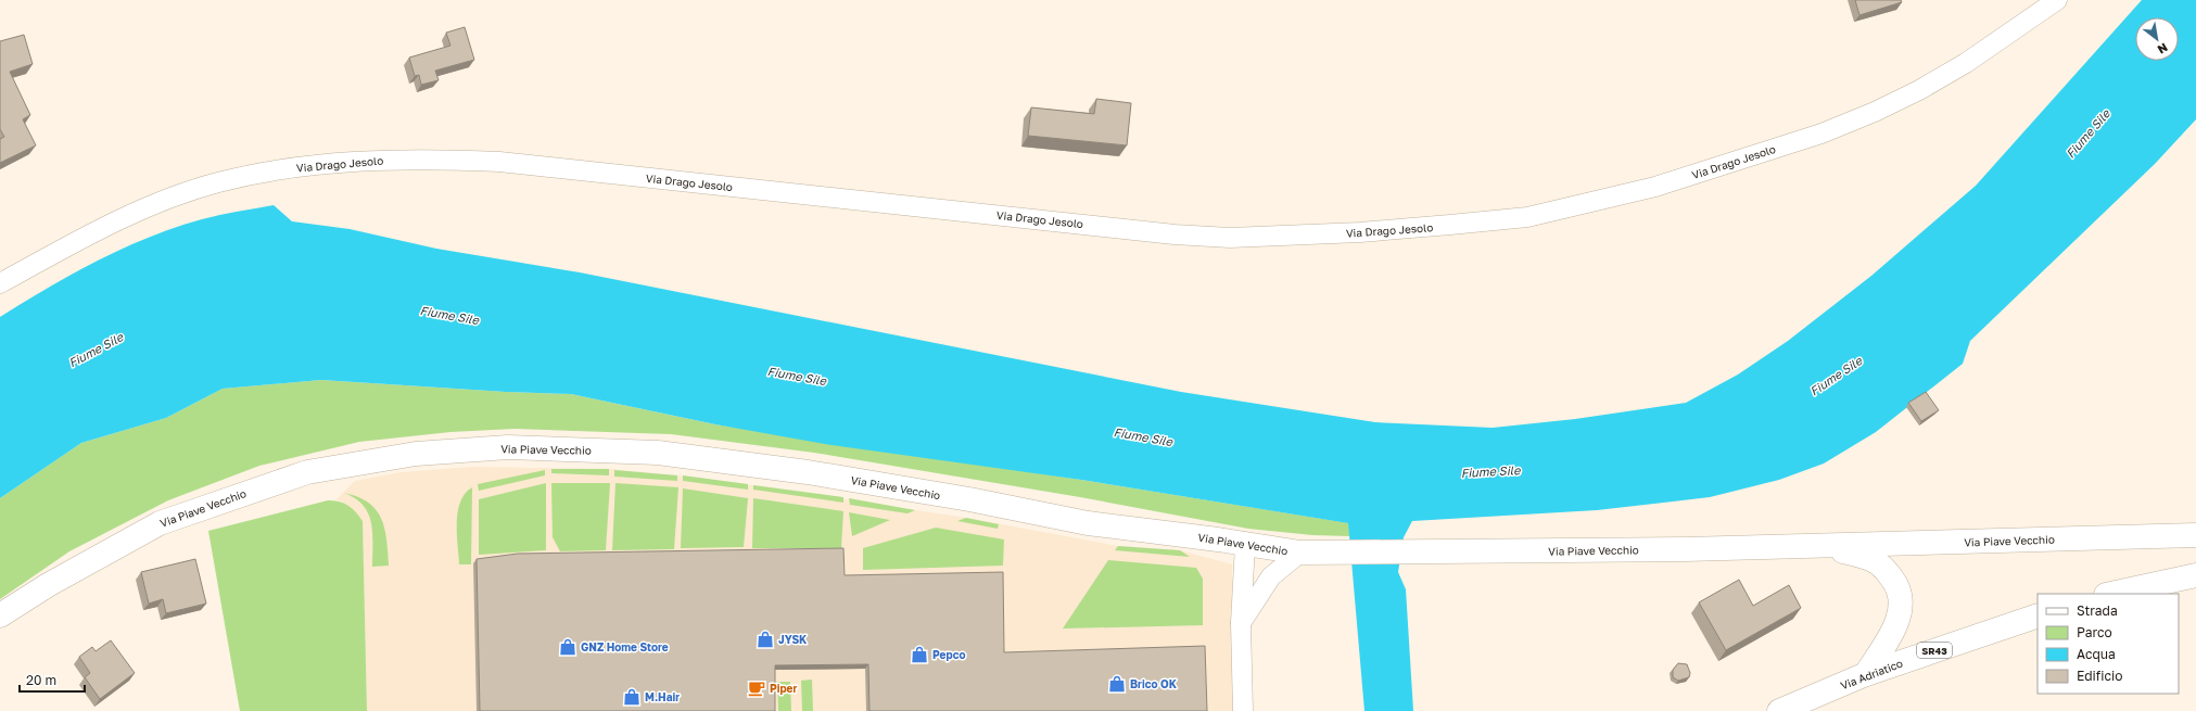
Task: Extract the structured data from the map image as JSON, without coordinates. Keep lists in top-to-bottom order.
{
  "streets": {
    "street": [
      "Via Drago Jesolo",
      "Via Piave Vecchio",
      "SR43",
      "Via Adriatico"
    ]
  },
  "crossings": [
    ["Via Piave Vecchio", "Via Adriatico"]
  ],
  "water": ["Fiume Sile"],
  "places": {
    "shop": [
      "JYSK",
      "GNZ Home Store",
      "Pepco",
      "Brico OK",
      "M.Hair"
    ],
    "cafe": ["Piper"]
  },
  "legend": [
    "Strada",
    "Parco",
    "Acqua",
    "Edificio"
  ],
  "scale_bar": "20 m",
  "north": "bottom right"
}
